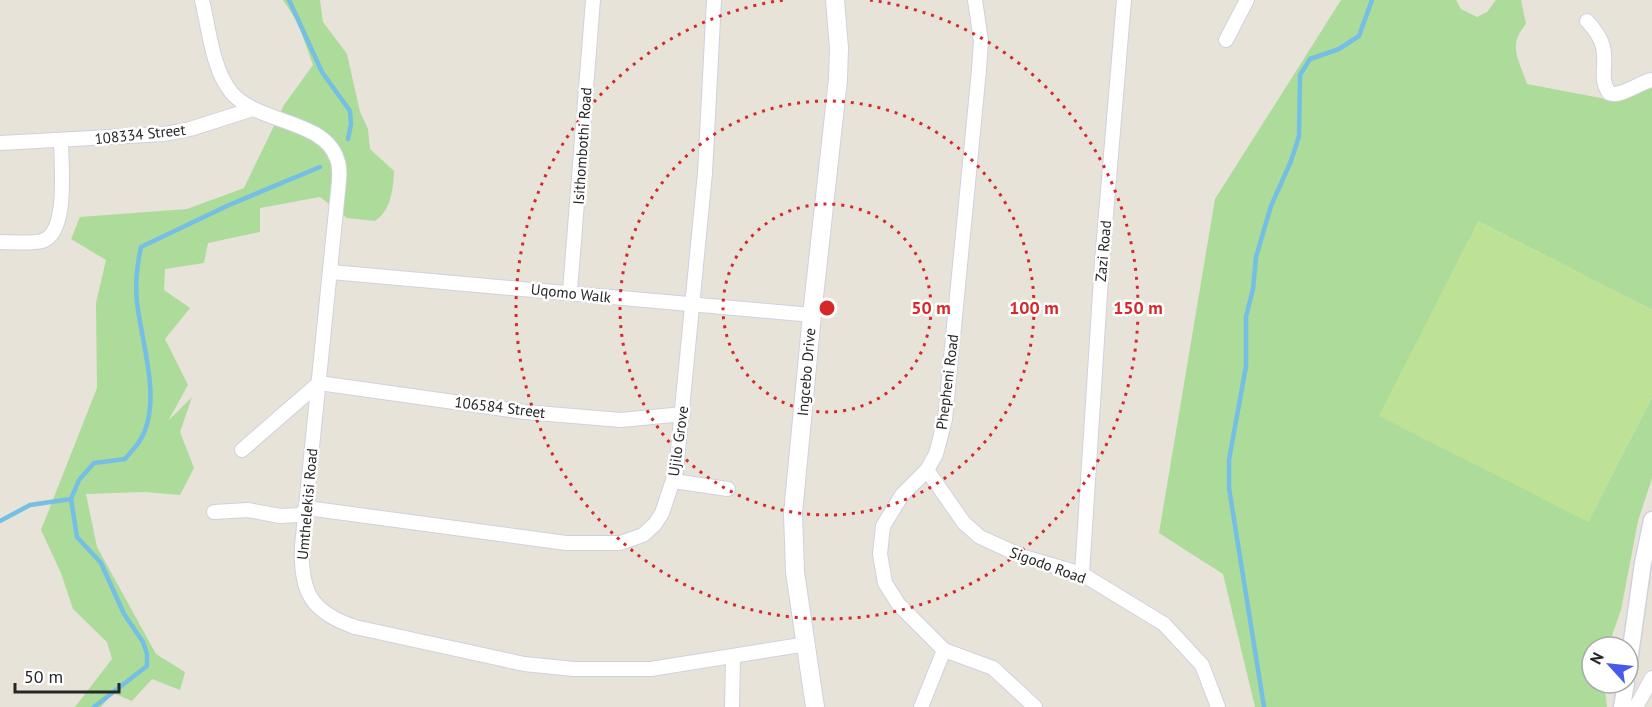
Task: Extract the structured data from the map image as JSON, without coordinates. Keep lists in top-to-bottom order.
{
  "streets": {
    "main road": ["Ingcebo Drive"],
    "street": [
      "108334 Street",
      "Isithombothi Road",
      "Zazi Road",
      "Uqomo Walk",
      "Phepheni Road",
      "106584 Street",
      "Ujilo Grove",
      "Umthelekisi Road",
      "Sigodo Road"
    ]
  },
  "crossings": [
    ["108334 Street", "Umthelekisi Road"],
    ["Isithombothi Road", "Uqomo Walk"],
    ["Zazi Road", "Sigodo Road"],
    ["Uqomo Walk", "Ingcebo Drive"],
    ["Uqomo Walk", "Ujilo Grove"],
    ["Uqomo Walk", "Umthelekisi Road"],
    ["Ingcebo Drive", "Umthelekisi Road"],
    ["Phepheni Road", "Sigodo Road"],
    ["106584 Street", "Ujilo Grove"],
    ["106584 Street", "Umthelekisi Road"],
    ["Ujilo Grove", "Umthelekisi Road"]
  ],
  "scale_bar": "50 m",
  "north": "top left",
  "rings": ["50 m", "100 m", "150 m"]
}
